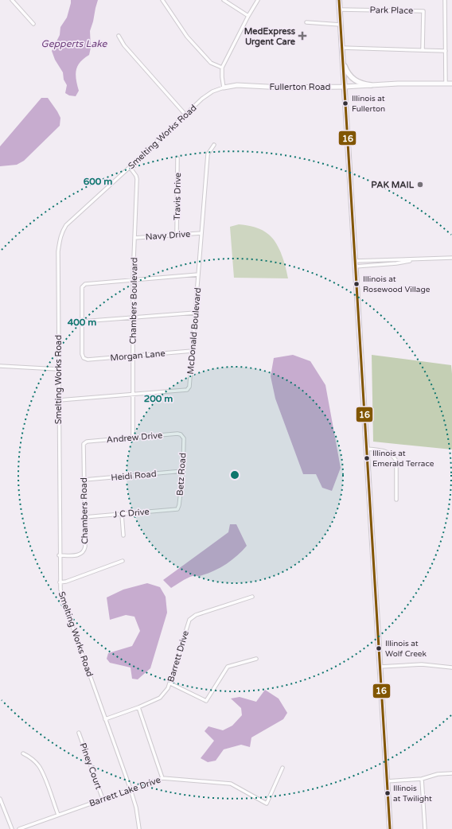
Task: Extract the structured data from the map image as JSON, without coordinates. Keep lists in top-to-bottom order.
{
  "streets": {
    "street": [
      "Park Place",
      "Fullerton Road",
      "Smelting Works Road",
      "Travis Drive",
      "Navy Drive",
      "Chambers Boulevard",
      "McDonald Boulevard",
      "Morgan Lane",
      "Andrew Drive",
      "Betz Road",
      "Heidi Road",
      "Chambers Road",
      "J C Drive",
      "Barrett Drive",
      "Piney Court",
      "Barrett Lake Drive"
    ]
  },
  "crossings": [
    ["Fullerton Road", "Smelting Works Road"],
    ["Smelting Works Road", "Chambers Boulevard"],
    ["Smelting Works Road", "McDonald Boulevard"],
    ["Smelting Works Road", "Chambers Road"],
    ["Smelting Works Road", "Barrett Drive"],
    ["Smelting Works Road", "Barrett Lake Drive"],
    ["Travis Drive", "Navy Drive"],
    ["Navy Drive", "Chambers Boulevard"],
    ["Navy Drive", "McDonald Boulevard"],
    ["Chambers Boulevard", "McDonald Boulevard"],
    ["Chambers Boulevard", "Morgan Lane"],
    ["Chambers Boulevard", "Andrew Drive"],
    ["McDonald Boulevard", "Morgan Lane"],
    ["Andrew Drive", "Betz Road"],
    ["Andrew Drive", "Chambers Road"],
    ["Betz Road", "Heidi Road"],
    ["Betz Road", "J C Drive"],
    ["Heidi Road", "Chambers Road"],
    ["Chambers Road", "J C Drive"],
    ["Piney Court", "Barrett Lake Drive"]
  ],
  "water": ["Gepperts Lake"],
  "places": {
    "health": ["MedExpress Urgent Care"],
    "other": [
      "Illinois at Fullerton",
      "PAK MAIL",
      "Illinois at Rosewood Village",
      "Illinois at Emerald Terrace",
      "Illinois at Wolf Creek",
      "Illinois at Twilight"
    ]
  },
  "lines": ["transit line 16"],
  "rings": ["600 m", "400 m", "200 m"]
}
